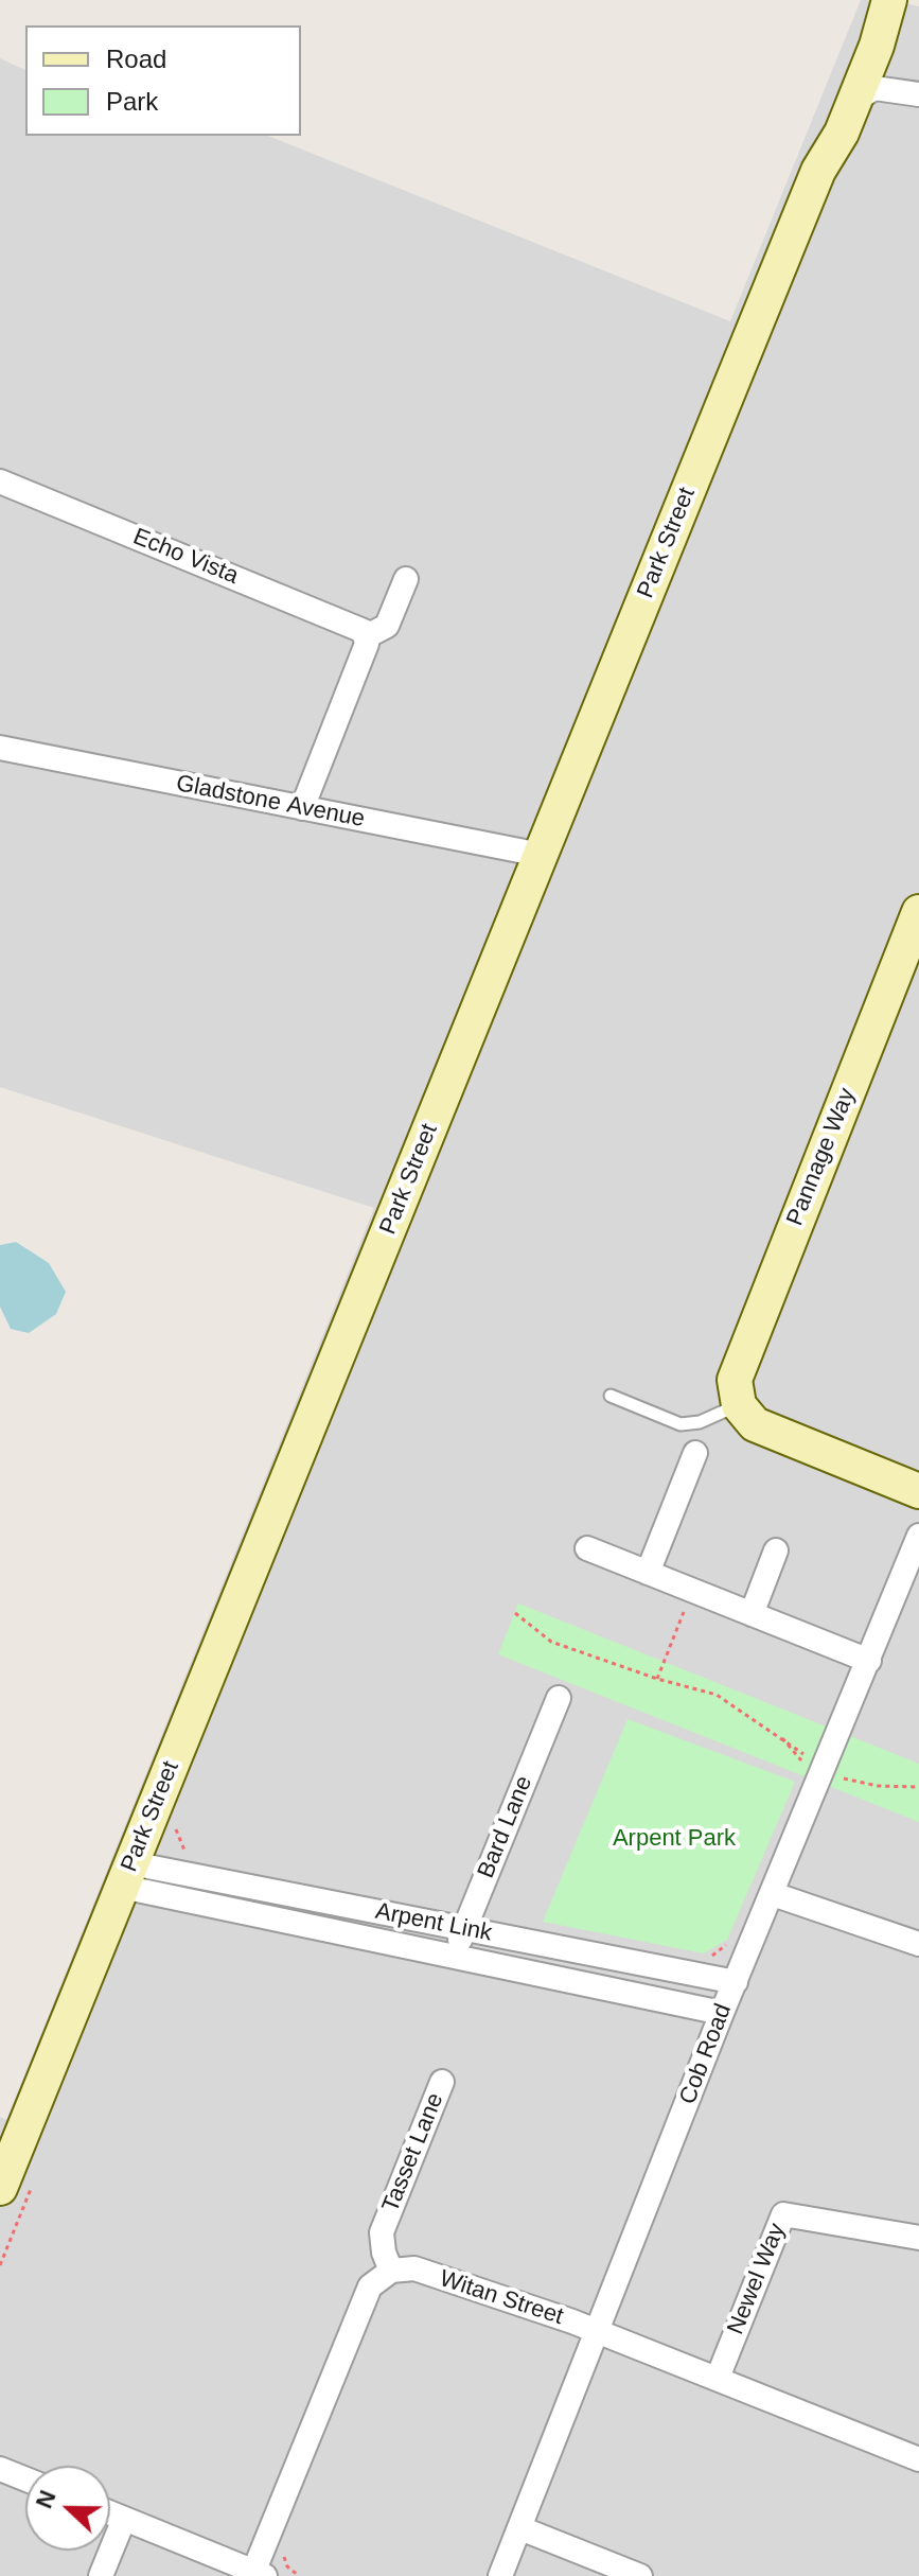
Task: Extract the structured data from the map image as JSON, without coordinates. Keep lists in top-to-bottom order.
{
  "streets": {
    "street": [
      "Park Street",
      "Echo Vista",
      "Gladstone Avenue",
      "Pannage Way",
      "Bard Lane",
      "Arpent Link",
      "Cob Road",
      "Tasset Lane",
      "Newel Way",
      "Witan Street"
    ]
  },
  "crossings": [
    ["Park Street", "Gladstone Avenue"],
    ["Park Street", "Arpent Link"],
    ["Bard Lane", "Arpent Link"],
    ["Arpent Link", "Cob Road"],
    ["Cob Road", "Witan Street"],
    ["Tasset Lane", "Witan Street"],
    ["Newel Way", "Witan Street"]
  ],
  "parks": ["Arpent Park"],
  "legend": ["Road", "Park"],
  "north": "left"
}
